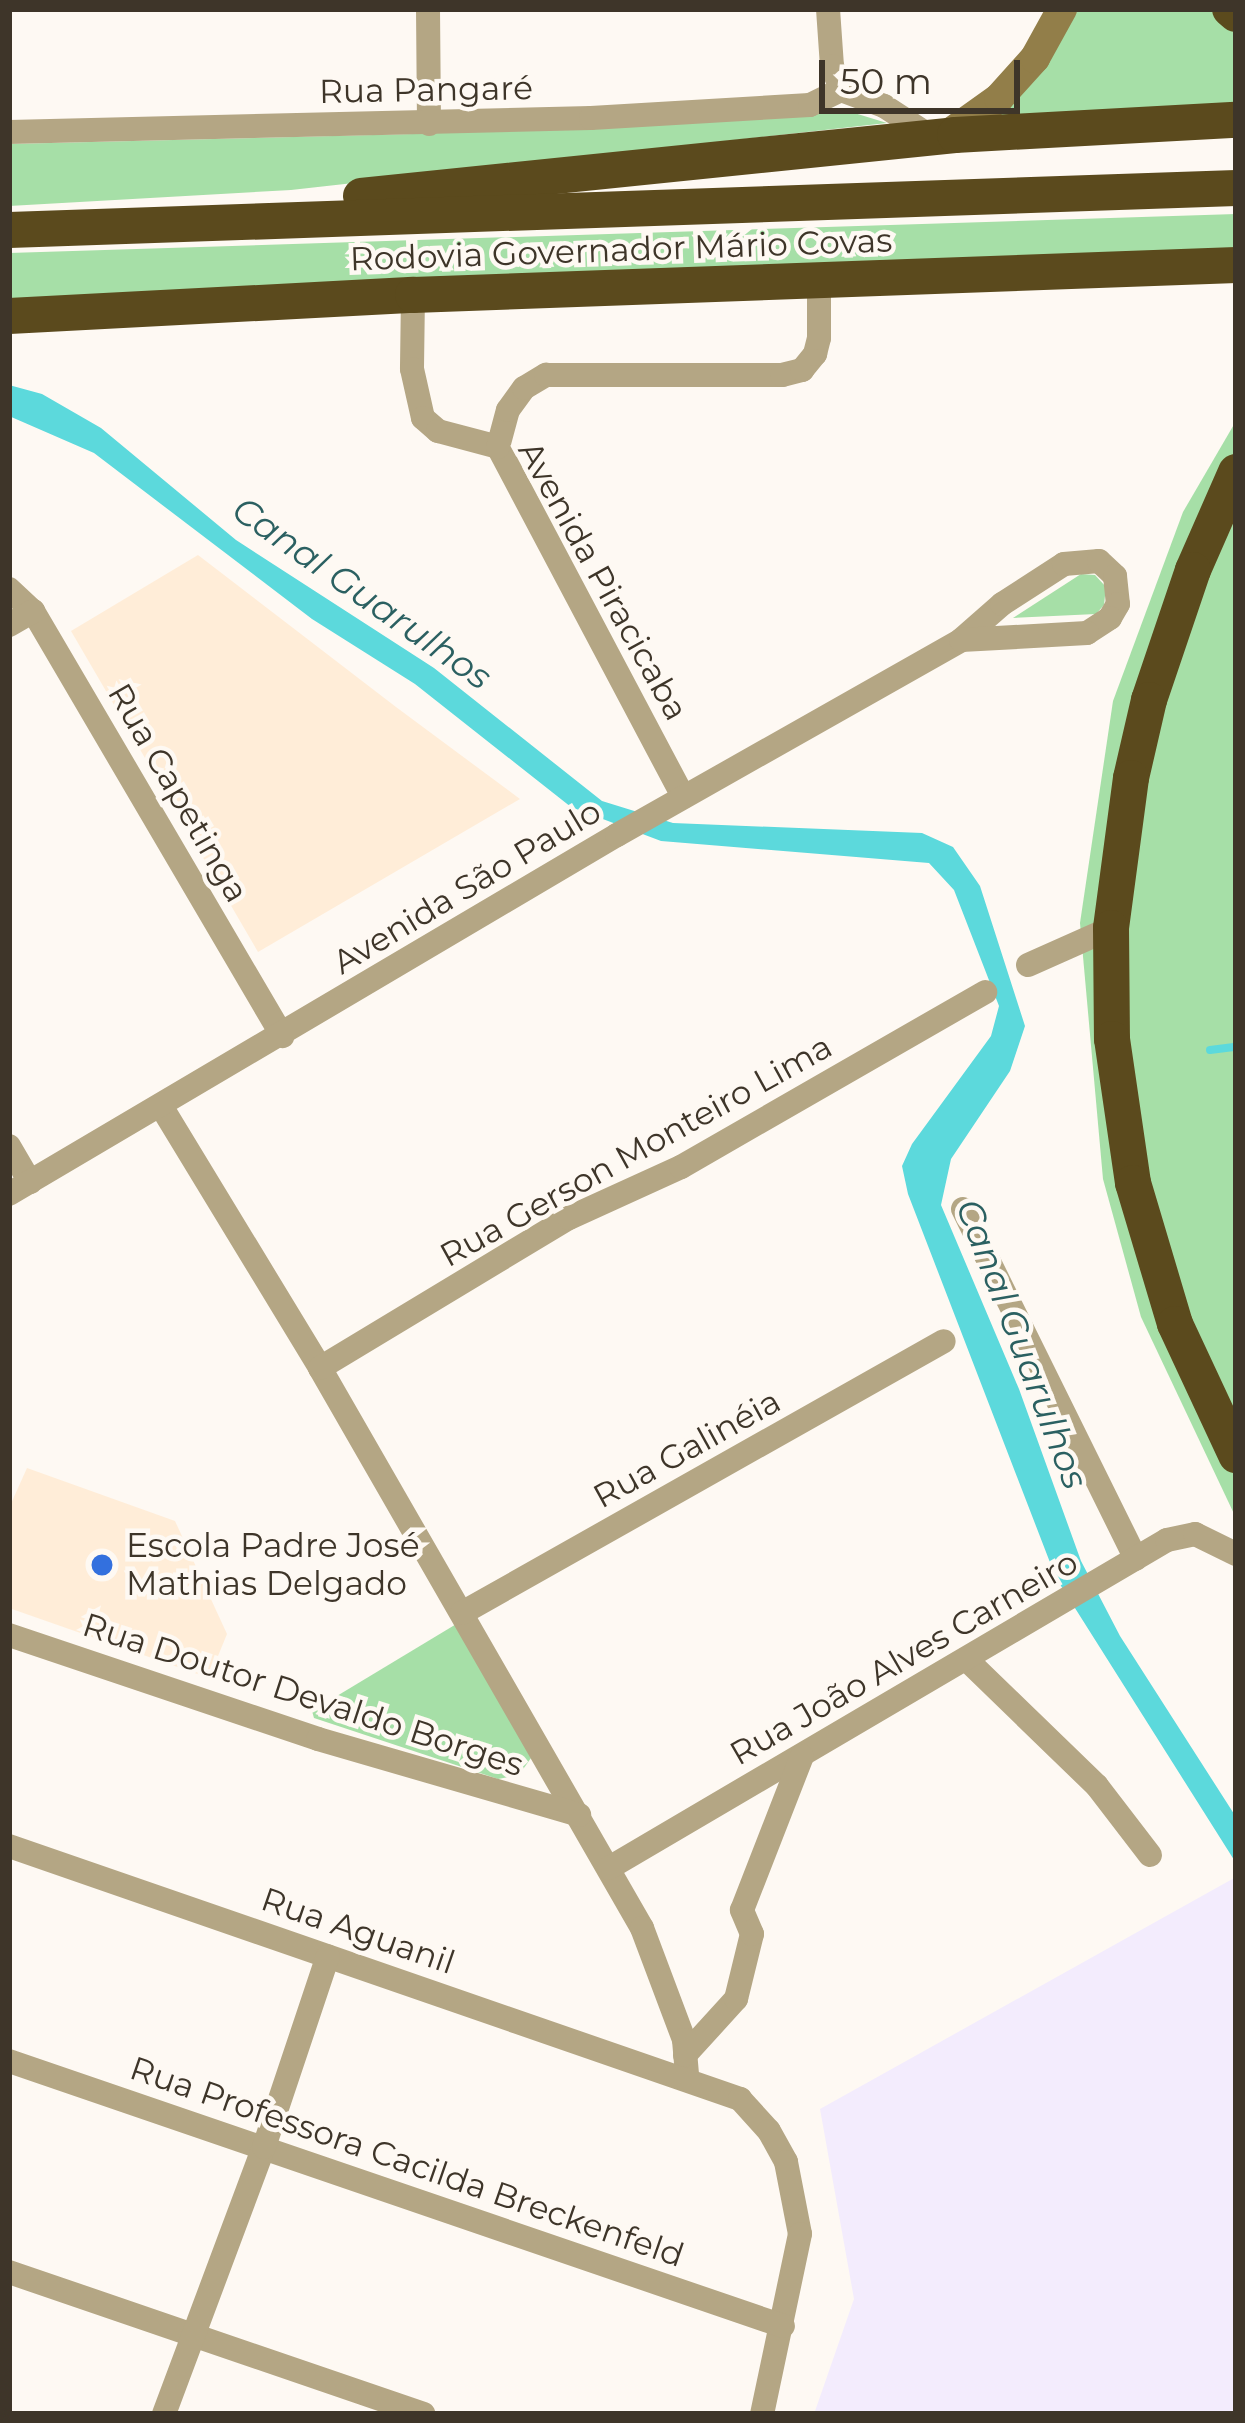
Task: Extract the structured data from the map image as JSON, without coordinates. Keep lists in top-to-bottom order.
{
  "streets": {
    "highway": ["Rodovia Governador Mário Covas"],
    "street": [
      "Rua Pangaré",
      "Avenida Piracicaba",
      "Rua Capetinga",
      "Avenida São Paulo",
      "Rua Gerson Monteiro Lima",
      "Rua Galinéia",
      "Rua João Alves Carneiro",
      "Rua Doutor Devaldo Borges",
      "Rua Aguanil",
      "Rua Professora Cacilda Breckenfeld"
    ]
  },
  "crossings": [
    ["Rodovia Governador Mário Covas", "Avenida Piracicaba"],
    ["Avenida Piracicaba", "Avenida São Paulo"],
    ["Rua Capetinga", "Avenida São Paulo"],
    ["Rua Aguanil", "Rua Professora Cacilda Breckenfeld"]
  ],
  "water": ["Canal Guarulhos"],
  "places": ["Escola Padre José Mathias Delgado"],
  "scale_bar": "50 m"
}
